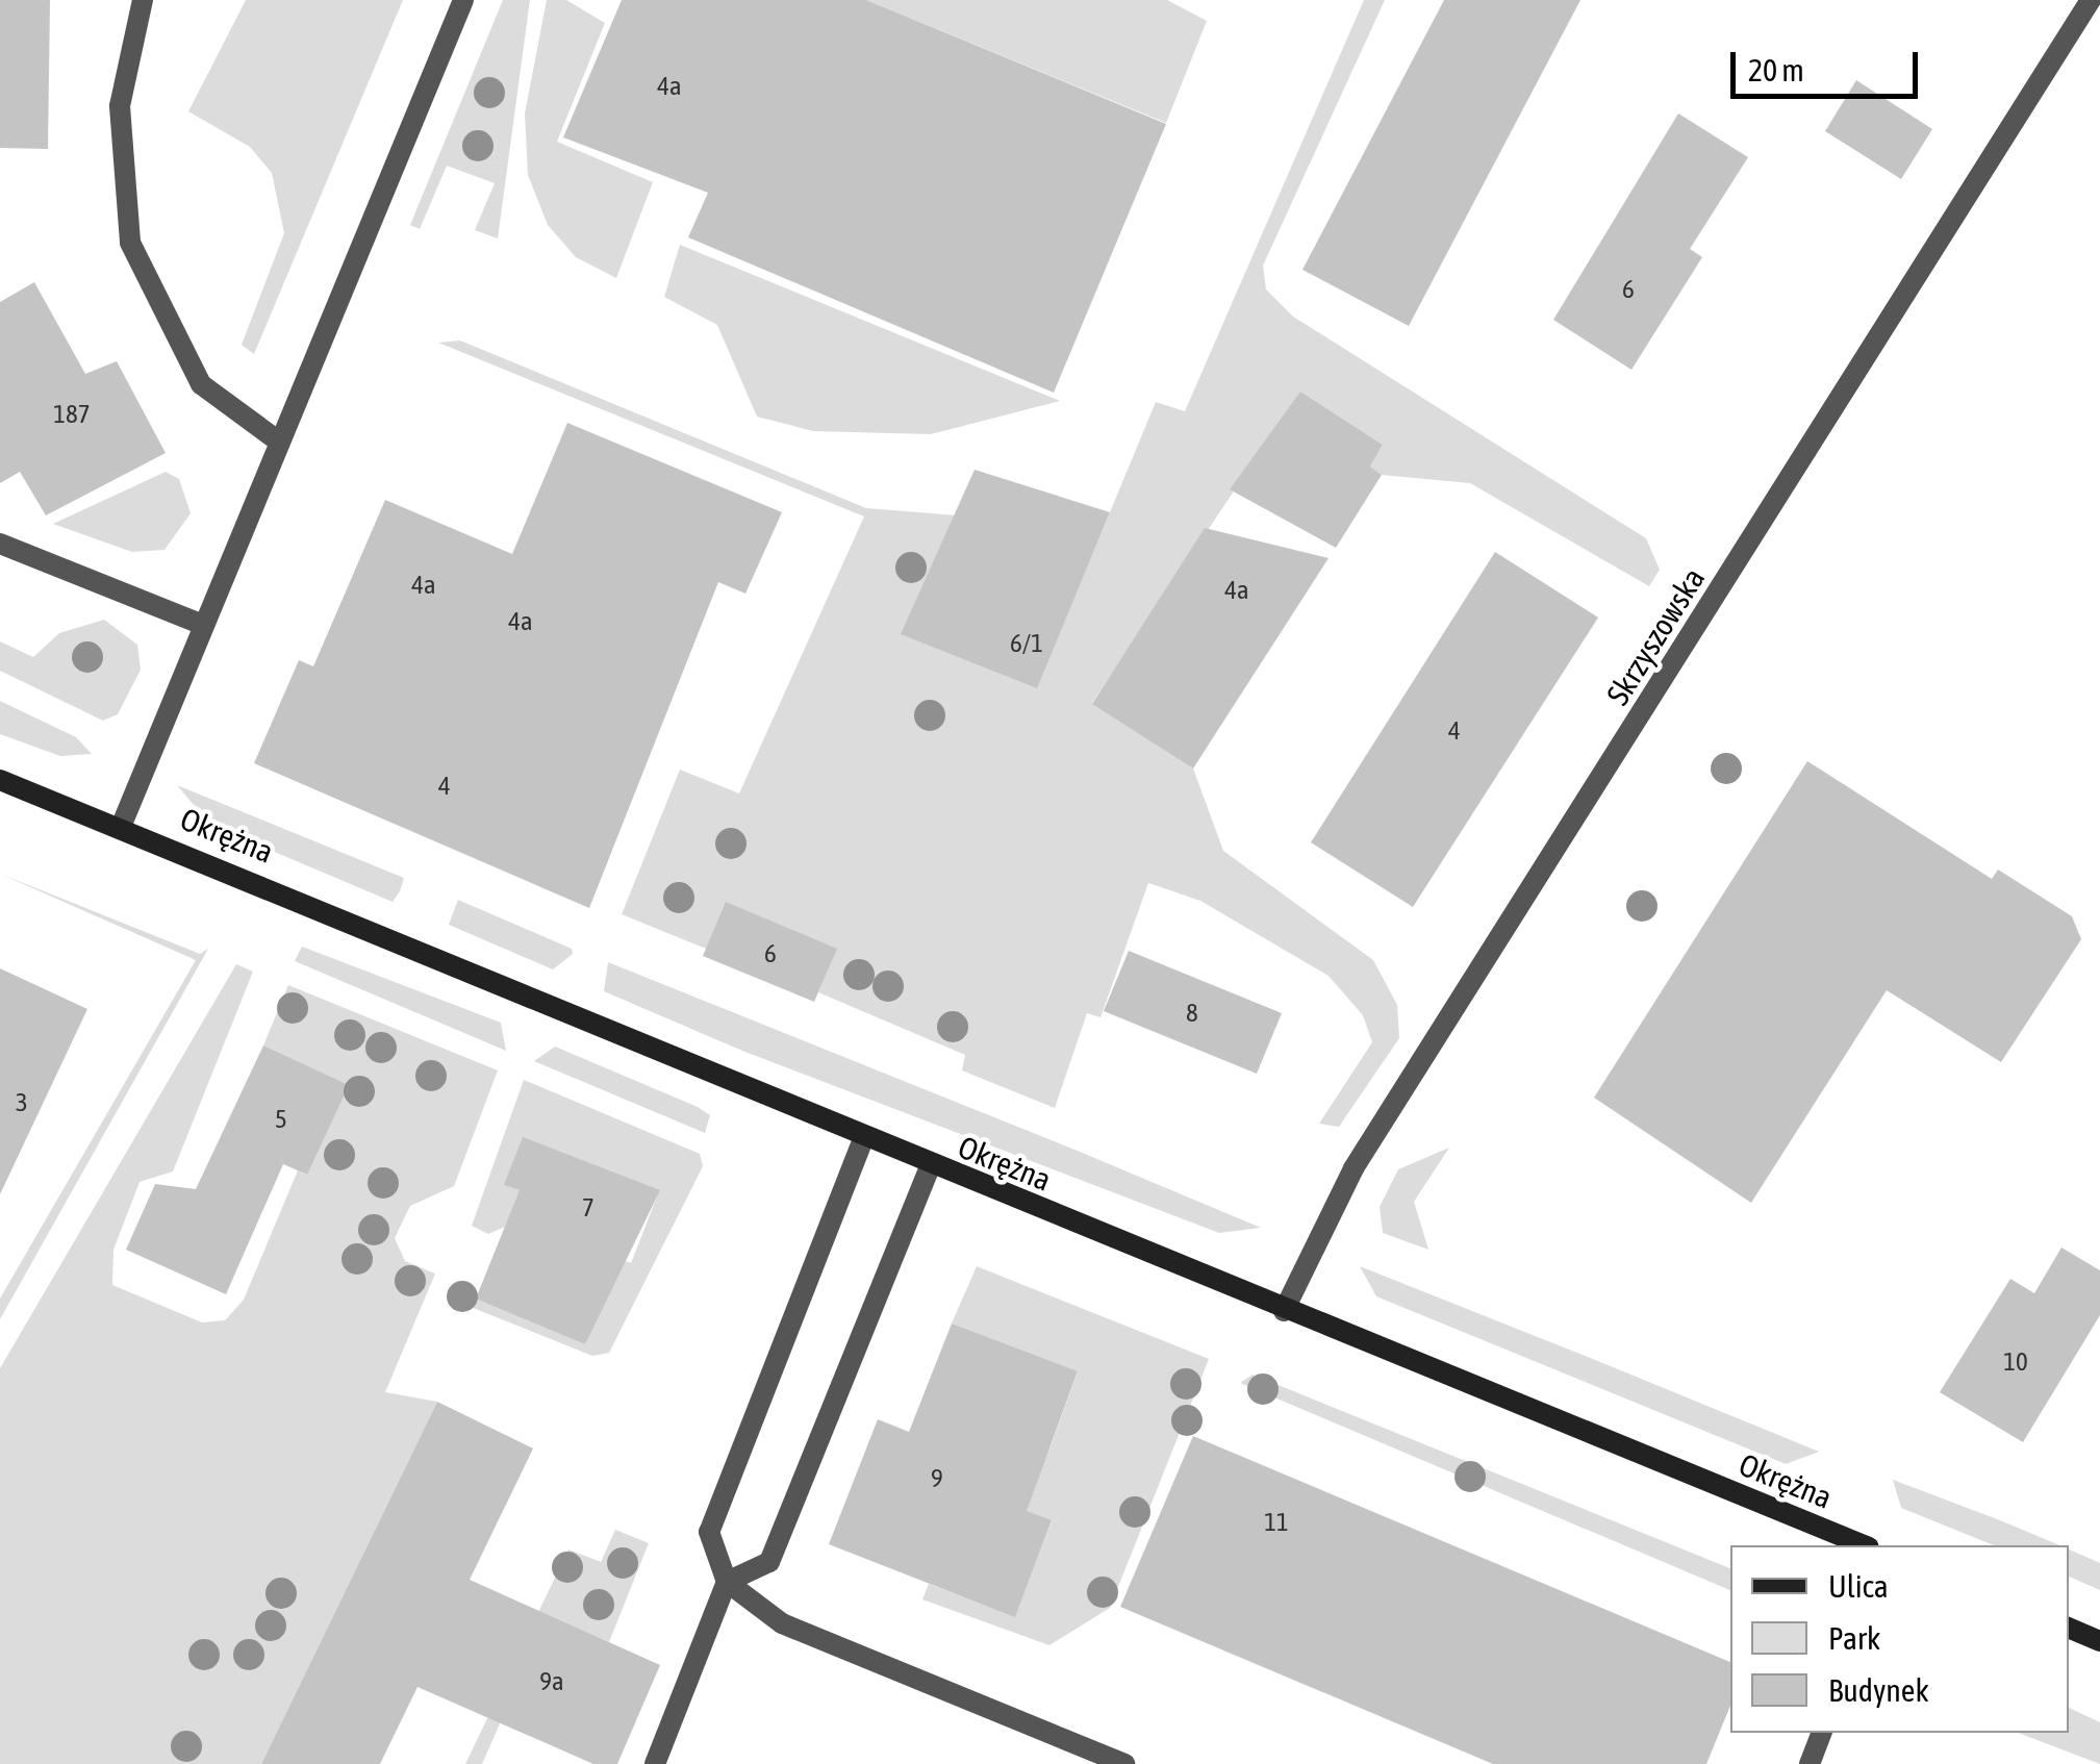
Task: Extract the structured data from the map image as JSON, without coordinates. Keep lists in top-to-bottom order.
{
  "streets": {
    "street": ["Skrzyszowska", "Okrężna"]
  },
  "crossings": [
    ["Skrzyszowska", "Okrężna"]
  ],
  "house_numbers": [
    "4a",
    "6",
    "187",
    "4a",
    "4a",
    "4a",
    "6/1",
    "4",
    "4",
    "6",
    "8",
    "3",
    "5",
    "7",
    "10",
    "9",
    "11",
    "9a"
  ],
  "legend": ["Ulica", "Park", "Budynek"],
  "scale_bar": "20 m"
}
